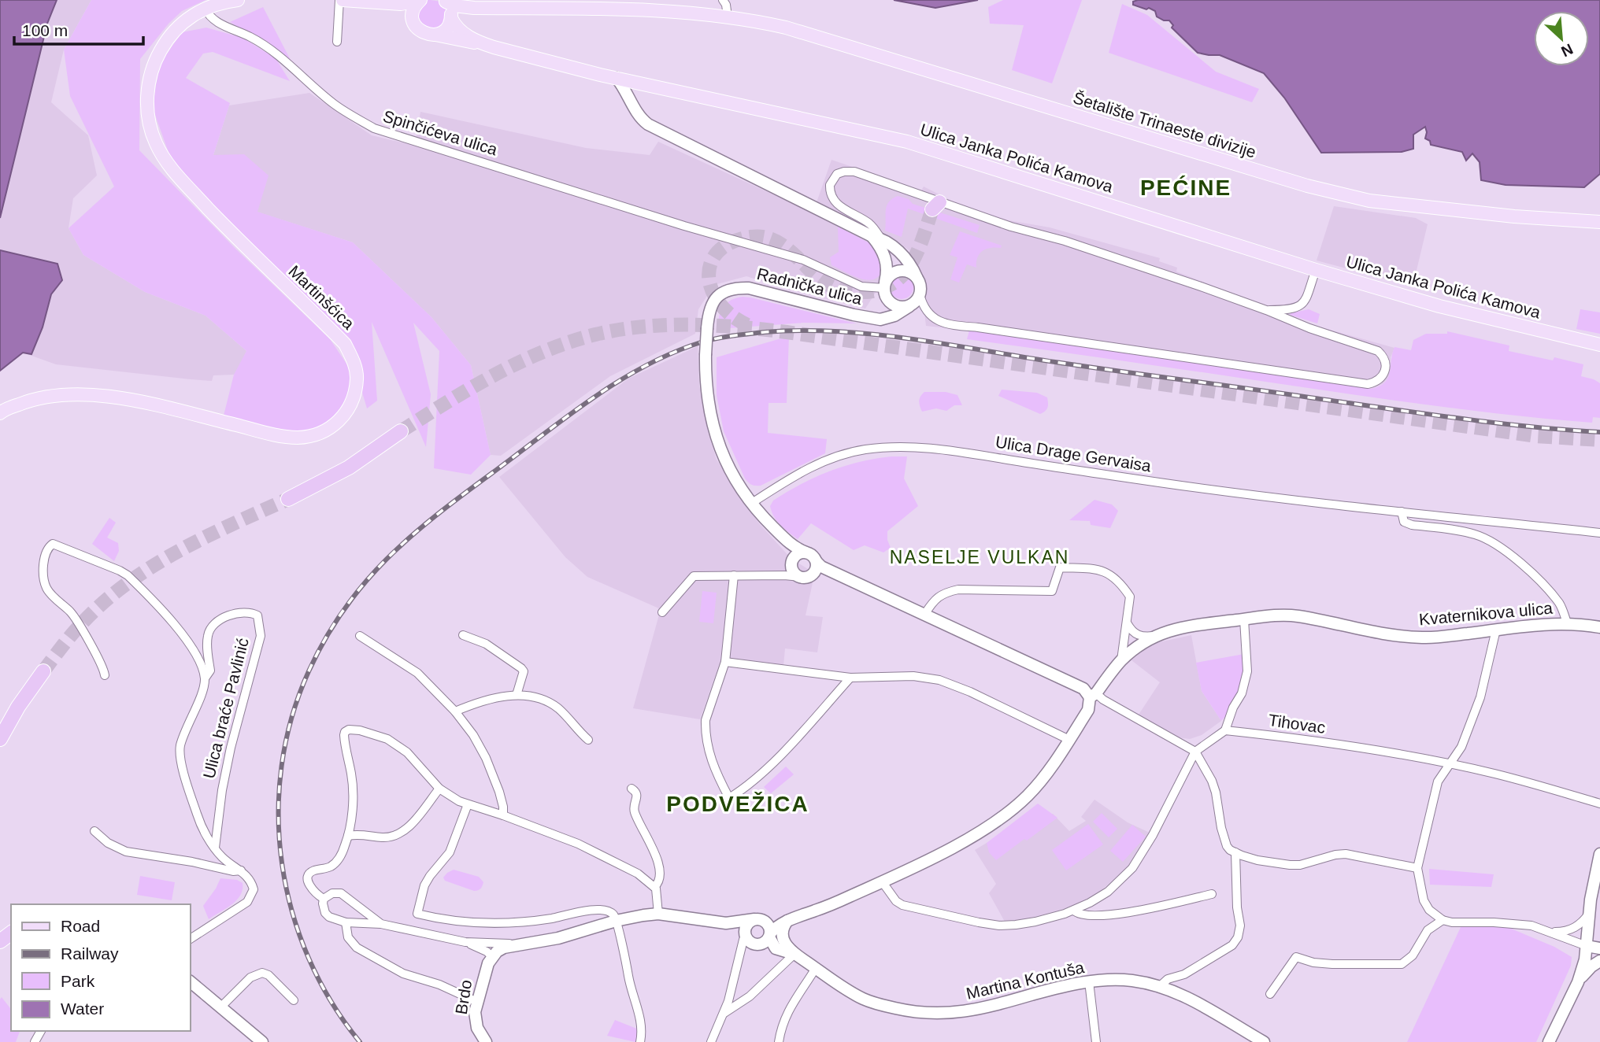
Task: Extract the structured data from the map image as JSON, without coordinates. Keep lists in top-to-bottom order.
{
  "streets": {
    "main road": [
      "Šetalište Trinaeste divizije",
      "Ulica Janka Polića Kamova",
      "Radnička ulica",
      "Martinšćica",
      "Kvaternikova ulica",
      "Martina Kontuša",
      "Brdo"
    ],
    "street": [
      "Spinčićeva ulica",
      "Ulica Drage Gervaisa",
      "Ulica braće Pavlinić",
      "Tihovac"
    ]
  },
  "crossings": [
    ["Spinčićeva ulica", "Radnička ulica"],
    ["Spinčićeva ulica", "Martinšćica"],
    ["Radnička ulica", "Ulica Drage Gervaisa"],
    ["Kvaternikova ulica", "Martina Kontuša"],
    ["Kvaternikova ulica", "Brdo"]
  ],
  "districts": ["PEĆINE", "NASELJE VULKAN", "PODVEŽICA"],
  "legend": [
    "Road",
    "Railway",
    "Park",
    "Water"
  ],
  "scale_bar": "100 m",
  "north": "bottom right"
}
